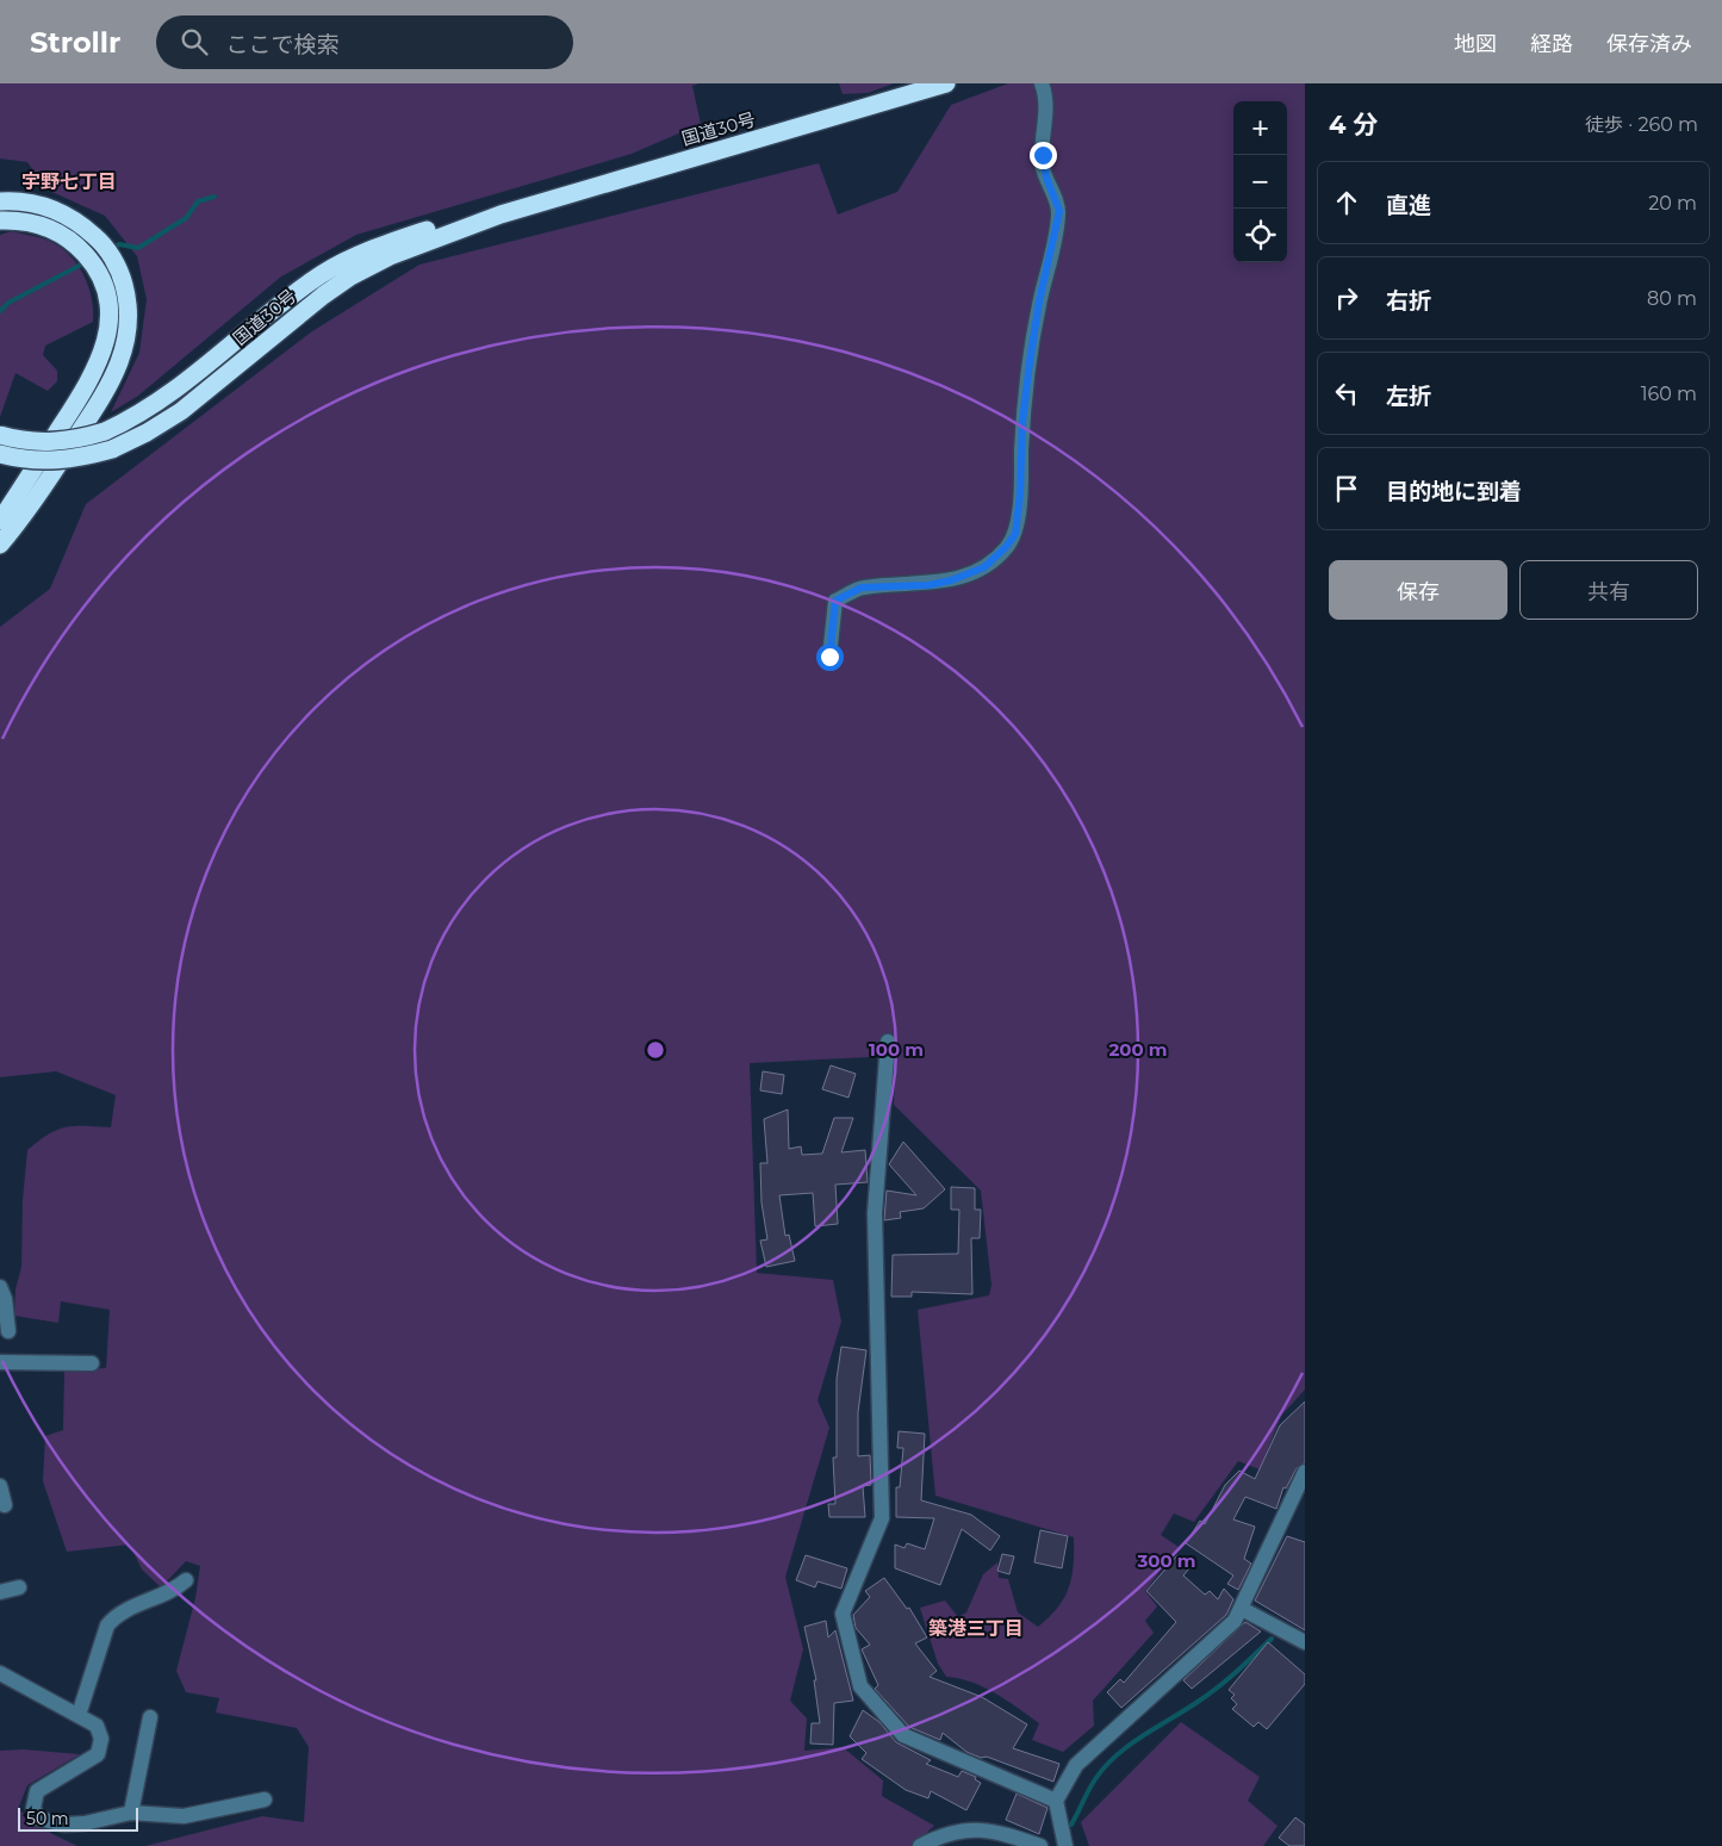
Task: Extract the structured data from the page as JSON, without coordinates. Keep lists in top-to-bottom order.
{
  "streets": {
    "highway": ["国道30号"]
  },
  "districts": ["宇野七丁目", "築港三丁目"],
  "scale_bar": "50 m",
  "page": {
    "header": "Strollr",
    "search": "ここで検索",
    "nav": ["地図", "経路", "保存済み"],
    "heading": ["4 分", "徒歩 · 260 m"],
    "map_buttons": ["+", "−"],
    "list": [
      ["直進", "20 m"],
      ["右折", "80 m"],
      ["左折", "160 m"],
      "目的地に到着"
    ],
    "buttons": ["保存", "共有"],
    "scale": "50 m"
  },
  "rings": ["100 m", "200 m", "300 m"]
}
